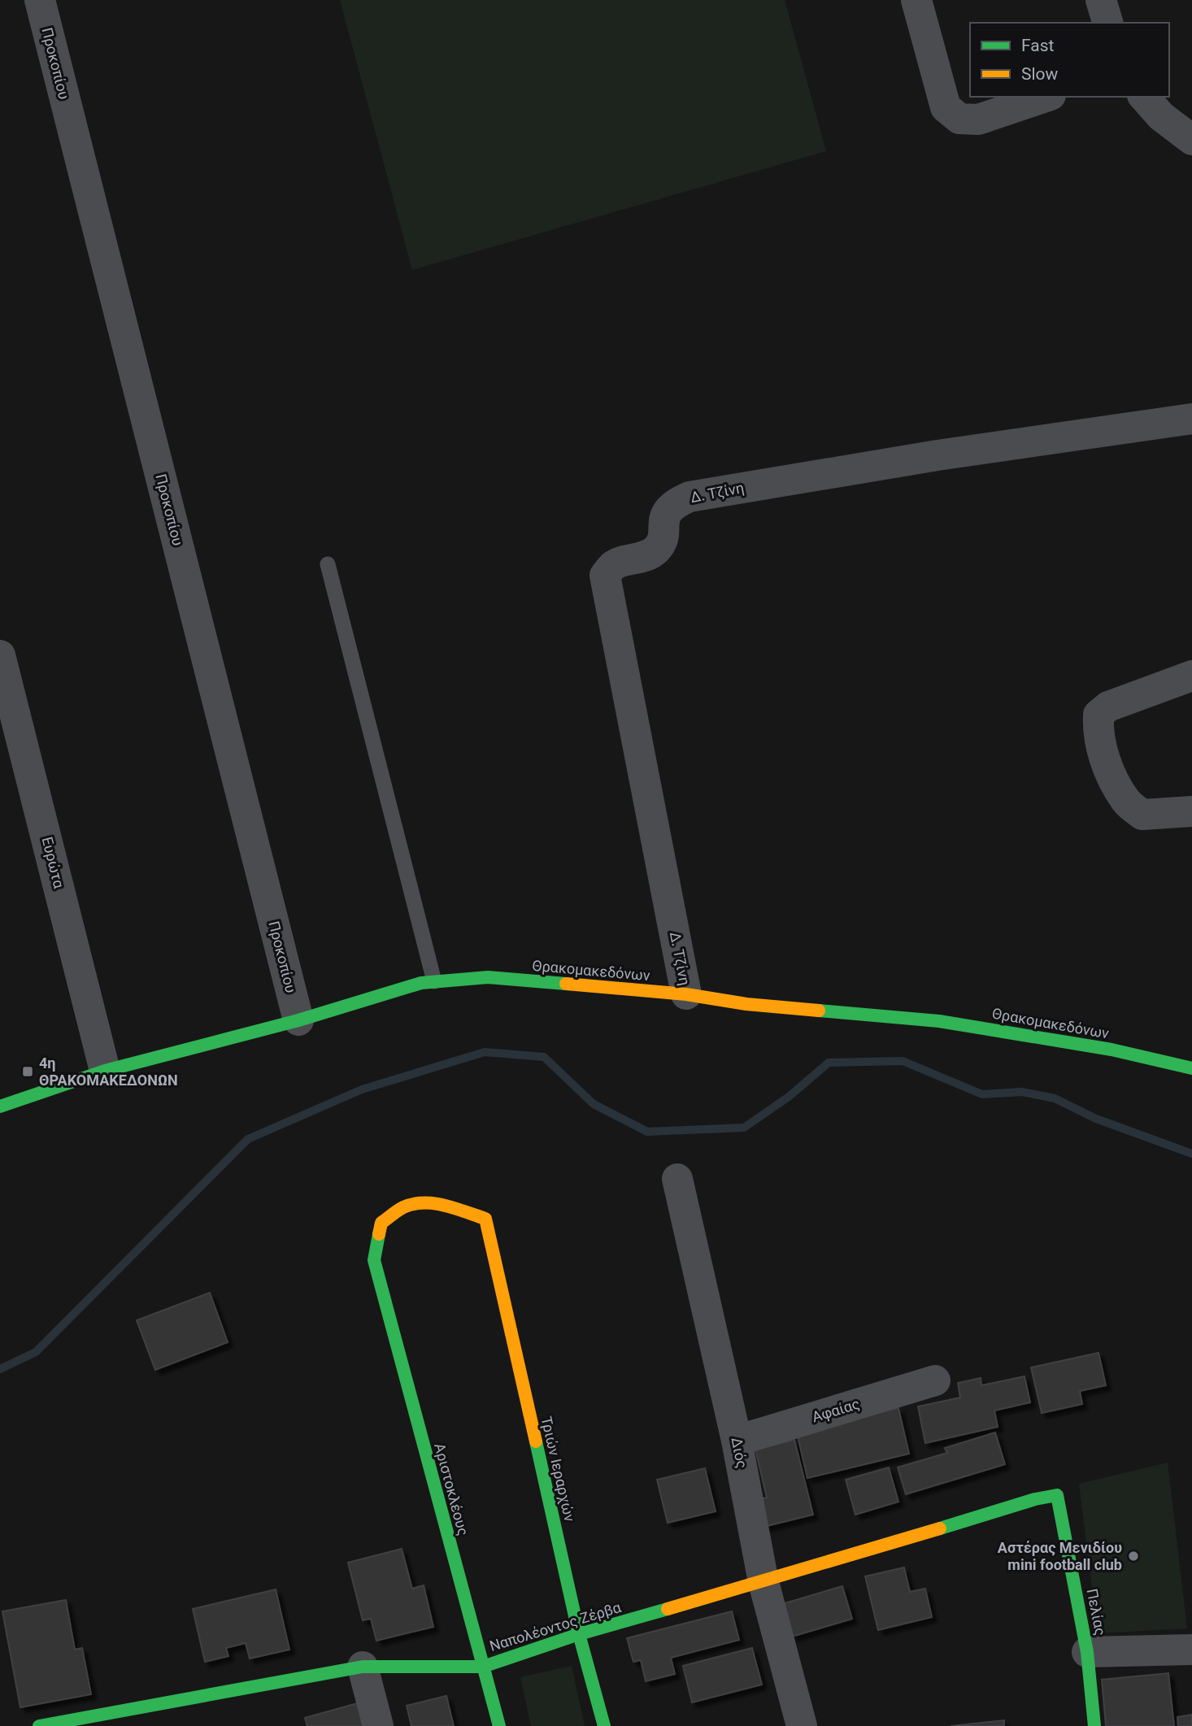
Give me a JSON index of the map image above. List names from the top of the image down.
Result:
{
  "streets": {
    "street": [
      "Προκοπίου",
      "Δ. Τζίνη",
      "Ευρώτα",
      "Θρακομακεδόνων",
      "Αφαίας",
      "Διός",
      "Τριών Ιεραρχών",
      "Αριστοκλέους",
      "Πελίας",
      "Ναπολέοντος Ζέρβα"
    ]
  },
  "crossings": [
    ["Προκοπίου", "Θρακομακεδόνων"],
    ["Δ. Τζίνη", "Θρακομακεδόνων"],
    ["Ευρώτα", "Θρακομακεδόνων"],
    ["Αφαίας", "Διός"],
    ["Διός", "Ναπολέοντος Ζέρβα"],
    ["Τριών Ιεραρχών", "Αριστοκλέους"],
    ["Τριών Ιεραρχών", "Ναπολέοντος Ζέρβα"],
    ["Αριστοκλέους", "Ναπολέοντος Ζέρβα"],
    ["Πελίας", "Ναπολέοντος Ζέρβα"]
  ],
  "places": {
    "transit": ["4η ΘΡΑΚΟΜΑΚΕΔΟΝΩΝ"],
    "other": ["Αστέρας Μενιδίου mini football club"]
  },
  "legend": ["Fast", "Slow"]
}
